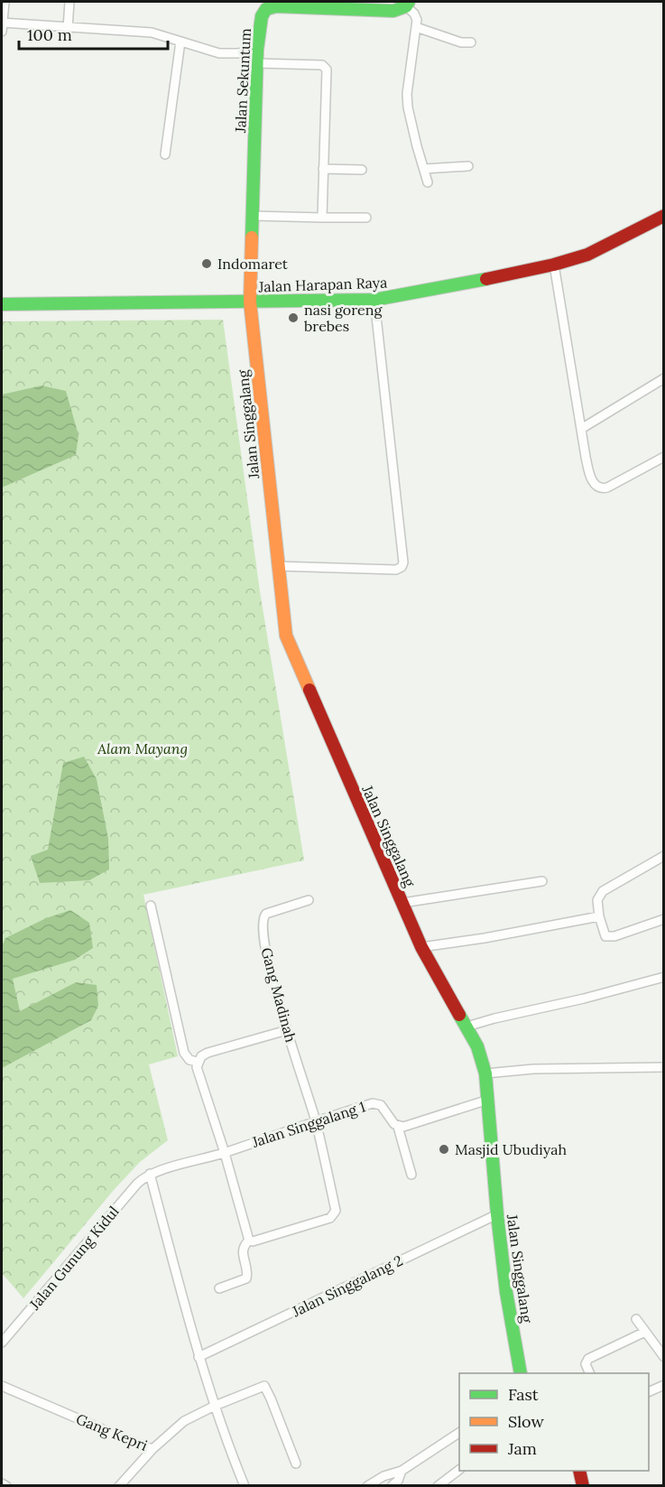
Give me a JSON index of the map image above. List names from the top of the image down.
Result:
{
  "streets": {
    "main road": ["Jalan Sekuntum", "Jalan Harapan Raya", "Jalan Singgalang"],
    "street": [
      "Gang Madinah",
      "Jalan Singgalang 1",
      "Jalan Gunung Kidul",
      "Jalan Singgalang 2",
      "Gang Kepri"
    ]
  },
  "crossings": [
    ["Jalan Sekuntum", "Jalan Harapan Raya"],
    ["Jalan Sekuntum", "Jalan Singgalang"],
    ["Jalan Harapan Raya", "Jalan Singgalang"],
    ["Jalan Singgalang", "Jalan Singgalang 2"],
    ["Gang Madinah", "Jalan Singgalang 1"],
    ["Jalan Singgalang 1", "Jalan Gunung Kidul"]
  ],
  "parks": ["Alam Mayang"],
  "places": ["Indomaret", "nasi goreng brebes", "Masjid Ubudiyah"],
  "legend": ["Fast", "Slow", "Jam"],
  "scale_bar": "100 m"
}
